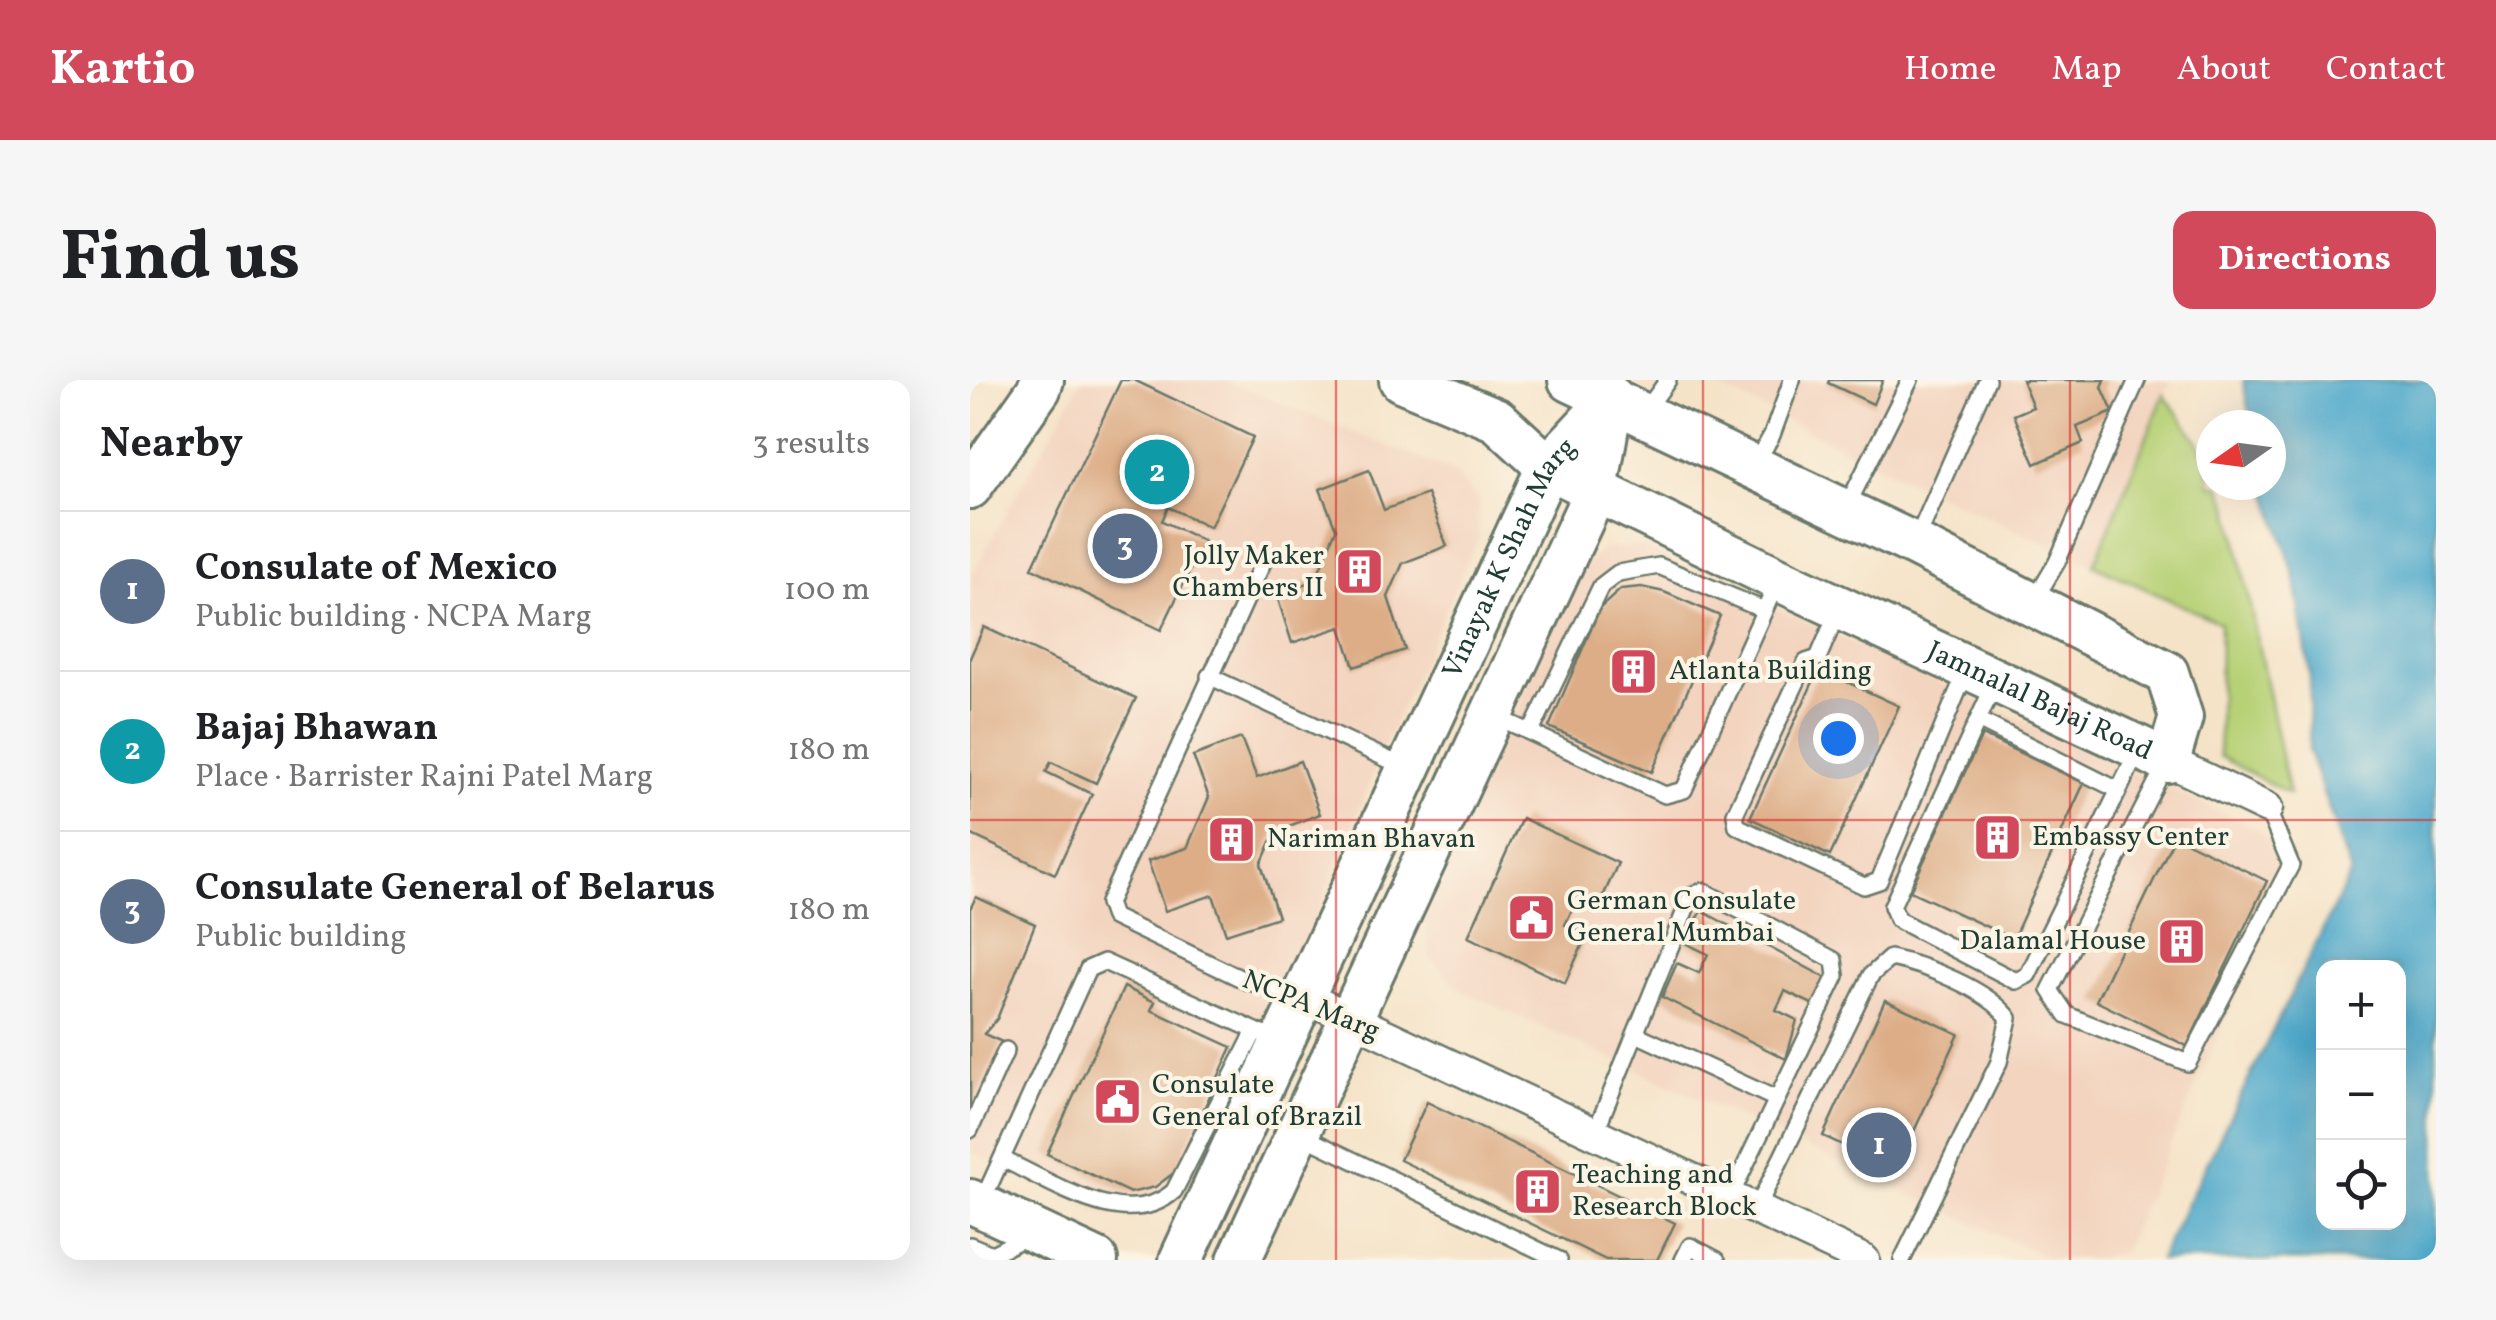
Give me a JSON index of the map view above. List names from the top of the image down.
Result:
{
  "streets": {
    "street": ["Vinayak K Shah Marg", "Jamnalal Bajaj Road", "NCPA Marg"]
  },
  "crossings": [
    ["Vinayak K Shah Marg", "Jamnalal Bajaj Road"],
    ["Vinayak K Shah Marg", "NCPA Marg"]
  ],
  "places": {
    "building": [
      "Jolly Maker Chambers II",
      "Atlanta Building",
      "Embassy Center",
      "Nariman Bhavan",
      "Dalamal House",
      "Teaching and Research Block"
    ],
    "public building": ["German Consulate General Mumbai", "Consulate General of Brazil"]
  },
  "north": "left",
  "page": {
    "header": "Kartio",
    "nav": [
      "Home",
      "Map",
      "About",
      "Contact"
    ],
    "title": "Find us",
    "buttons": "Directions",
    "heading": ["Nearby", "3 results"],
    "pins": ["2", "3", "1"],
    "list": [
      {
        "mark": "1",
        "name": "Consulate of Mexico",
        "note": "Public building · NCPA Marg",
        "value": "100 m"
      },
      {
        "mark": "2",
        "name": "Bajaj Bhawan",
        "note": "Place · Barrister Rajni Patel Marg",
        "value": "180 m"
      },
      {
        "mark": "3",
        "name": "Consulate General of Belarus",
        "note": "Public building",
        "value": "180 m"
      }
    ],
    "map_buttons": ["+", "−"]
  }
}
